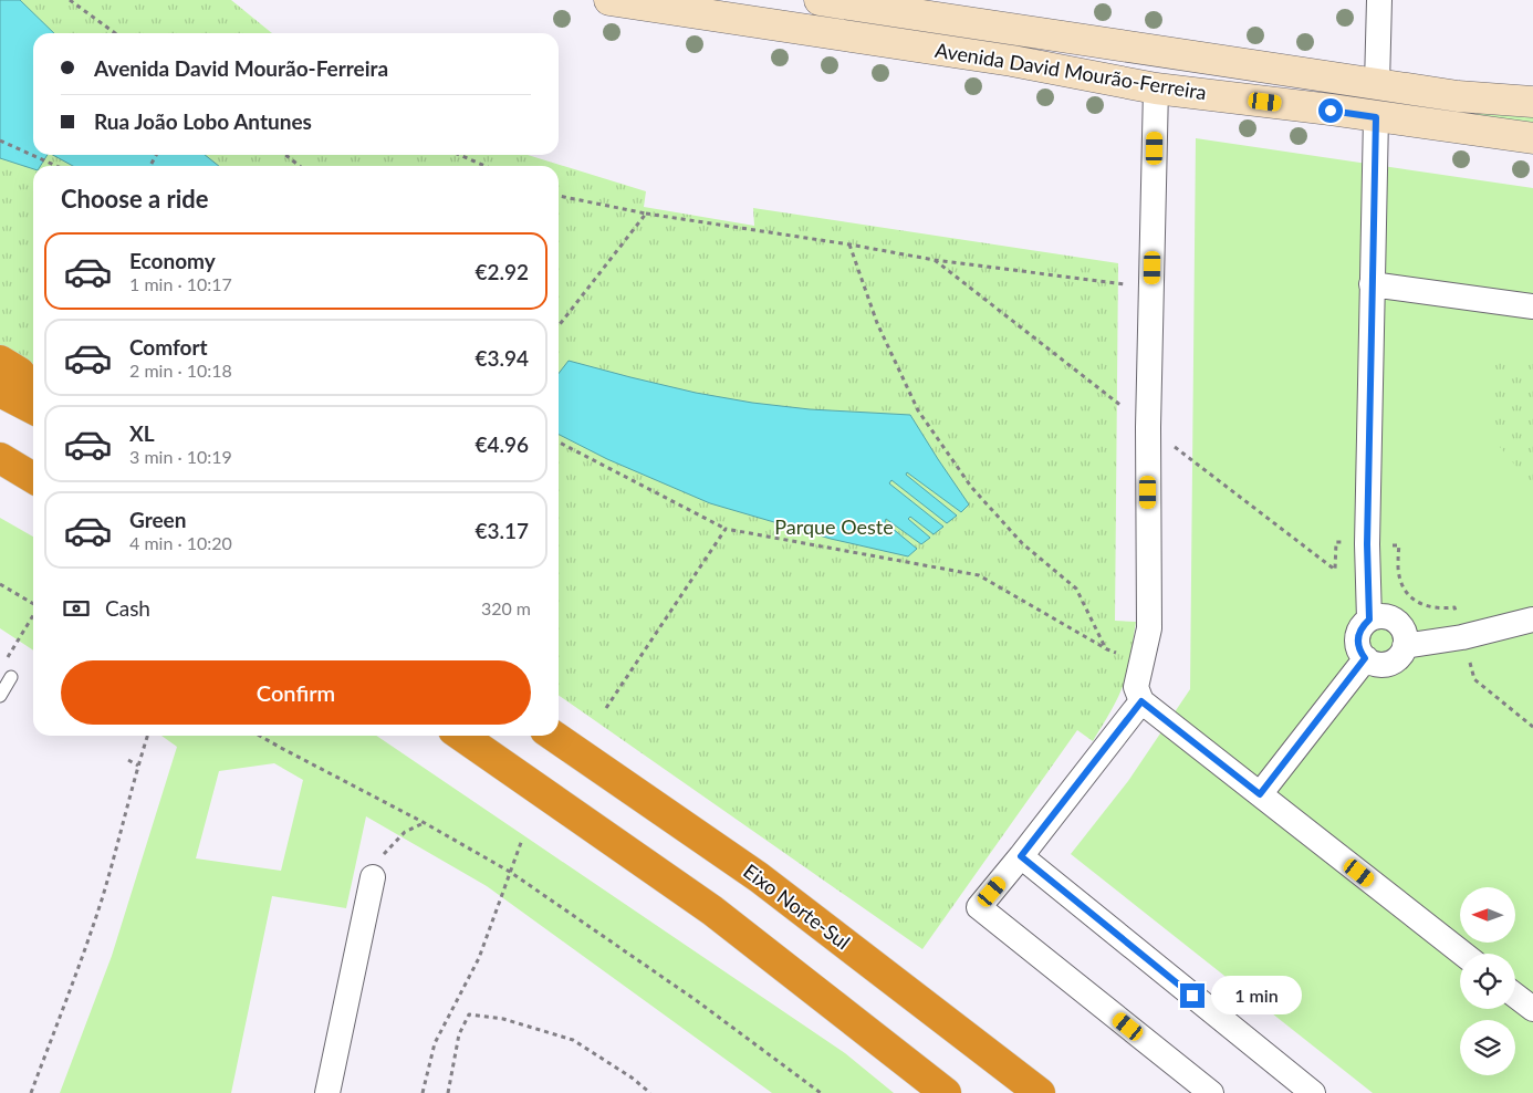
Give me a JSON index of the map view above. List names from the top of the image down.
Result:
{
  "streets": {
    "highway": ["Eixo Norte-Sul"],
    "street": ["Avenida David Mourão-Ferreira"]
  },
  "parks": ["Parque Oeste"],
  "north": "left",
  "page": {
    "banner": ["Avenida David Mourão-Ferreira", "Rua João Lobo Antunes"],
    "heading": "Choose a ride",
    "list": [
      {
        "name": "Economy",
        "note": "1 min · 10:17",
        "value": "€2.92"
      },
      {
        "name": "Comfort",
        "note": "2 min · 10:18",
        "value": "€3.94"
      },
      {
        "name": "XL",
        "note": "3 min · 10:19",
        "value": "€4.96"
      },
      {
        "name": "Green",
        "note": "4 min · 10:20",
        "value": "€3.17"
      }
    ],
    "pay": ["Cash", "320 m"],
    "buttons": "Confirm",
    "bubble": "1 min"
  }
}
